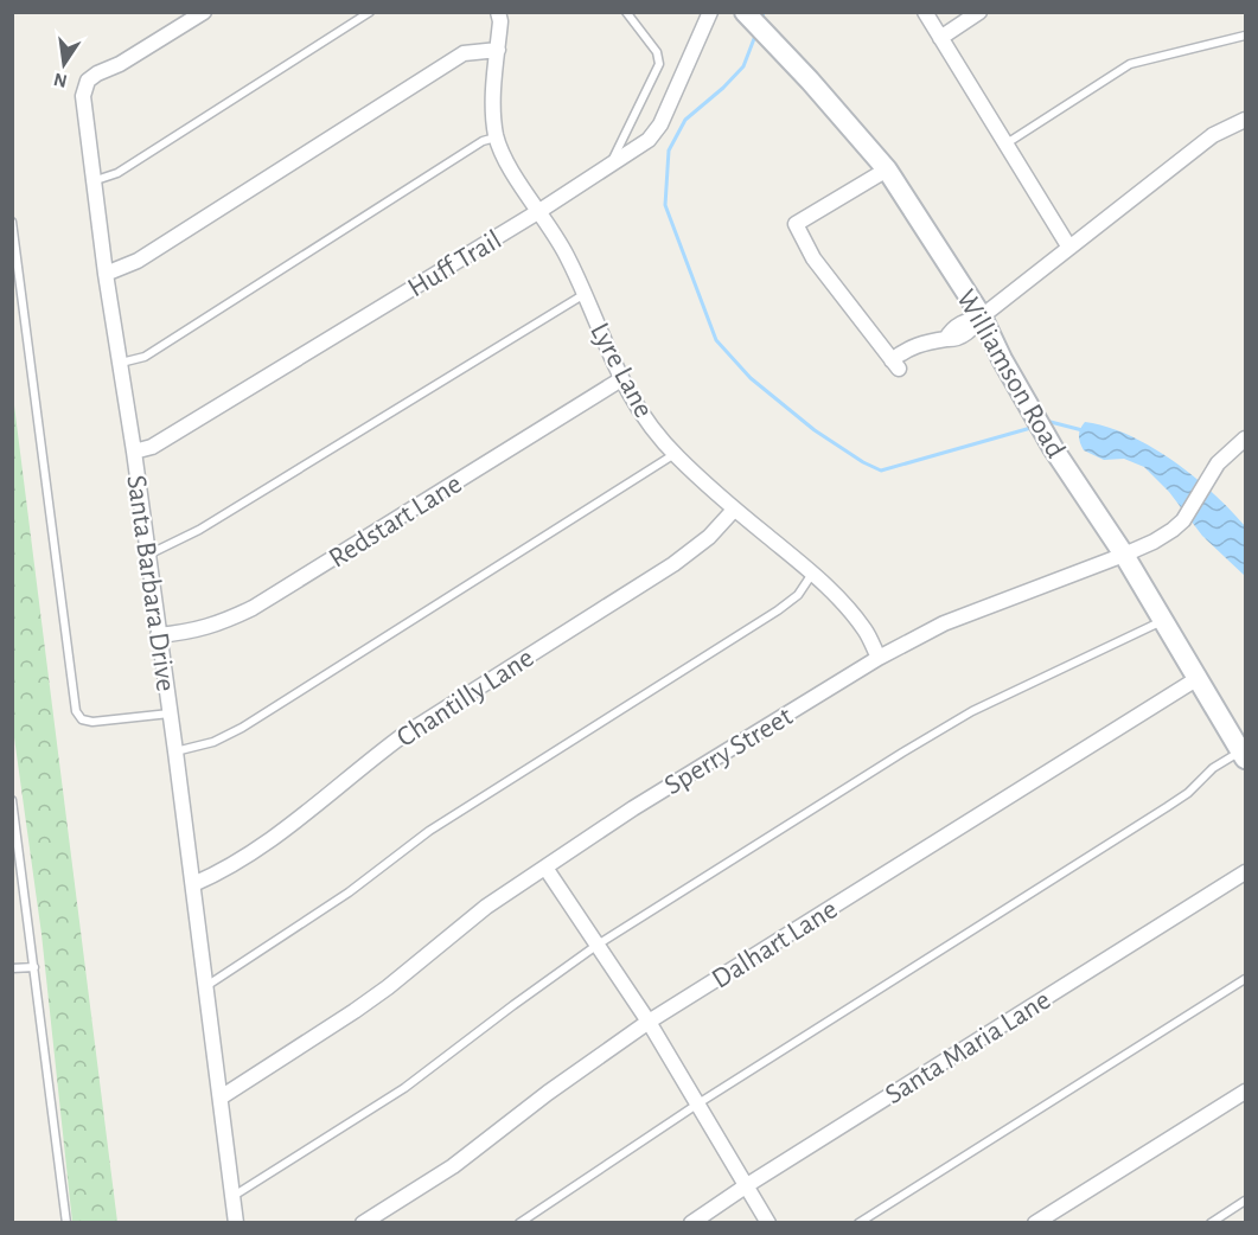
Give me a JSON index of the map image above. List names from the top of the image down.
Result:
{
  "streets": {
    "street": [
      "Huff Trail",
      "Lyre Lane",
      "Williamson Road",
      "Redstart Lane",
      "Santa Barbara Drive",
      "Chantilly Lane",
      "Sperry Street",
      "Dalhart Lane",
      "Santa Maria Lane"
    ]
  },
  "crossings": [
    ["Huff Trail", "Lyre Lane"],
    ["Huff Trail", "Santa Barbara Drive"],
    ["Lyre Lane", "Redstart Lane"],
    ["Lyre Lane", "Chantilly Lane"],
    ["Lyre Lane", "Sperry Street"],
    ["Williamson Road", "Sperry Street"],
    ["Williamson Road", "Dalhart Lane"],
    ["Redstart Lane", "Santa Barbara Drive"],
    ["Santa Barbara Drive", "Chantilly Lane"],
    ["Santa Barbara Drive", "Sperry Street"]
  ],
  "north": "bottom"
}
